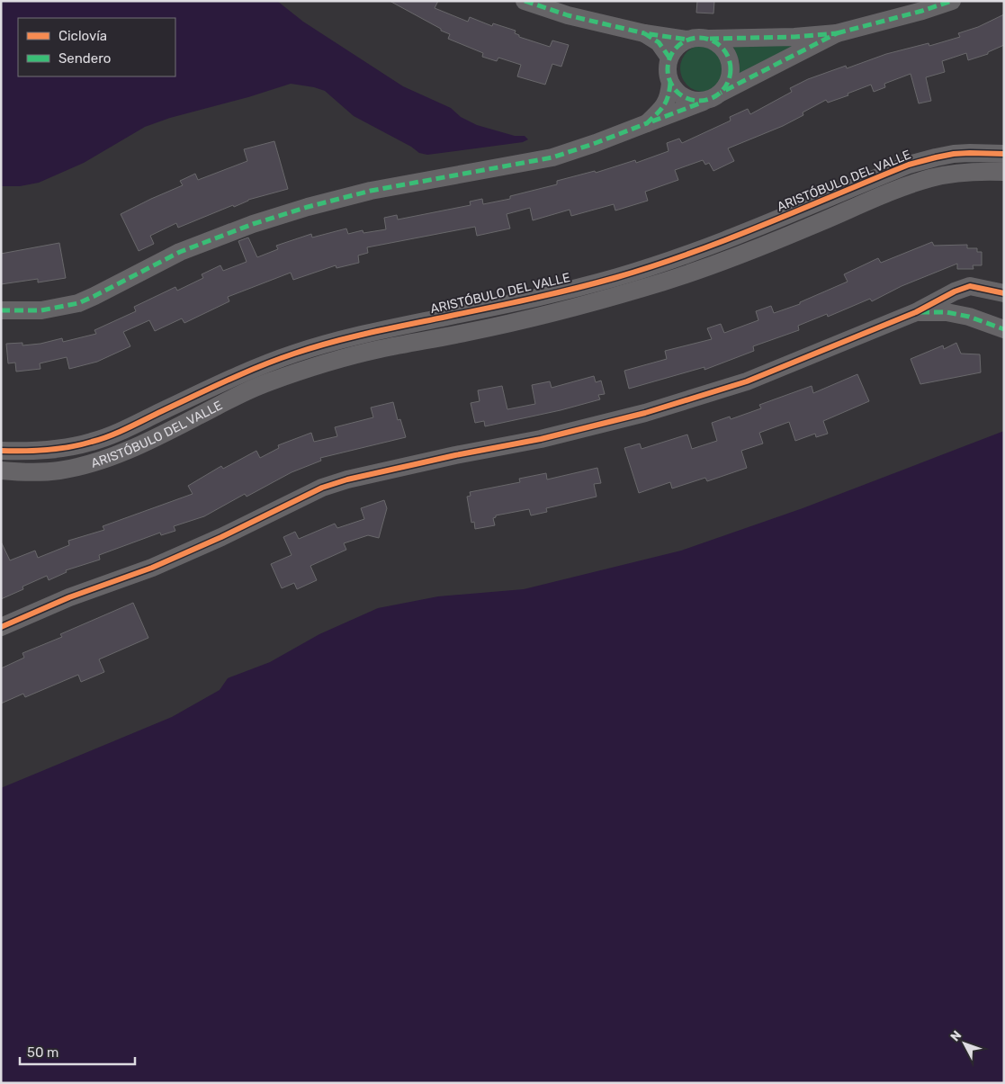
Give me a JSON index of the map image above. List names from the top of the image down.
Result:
{
  "streets": {
    "street": ["ARISTÓBULO DEL VALLE"]
  },
  "legend": ["Ciclovía", "Sendero"],
  "scale_bar": "50 m",
  "north": "top left"
}
